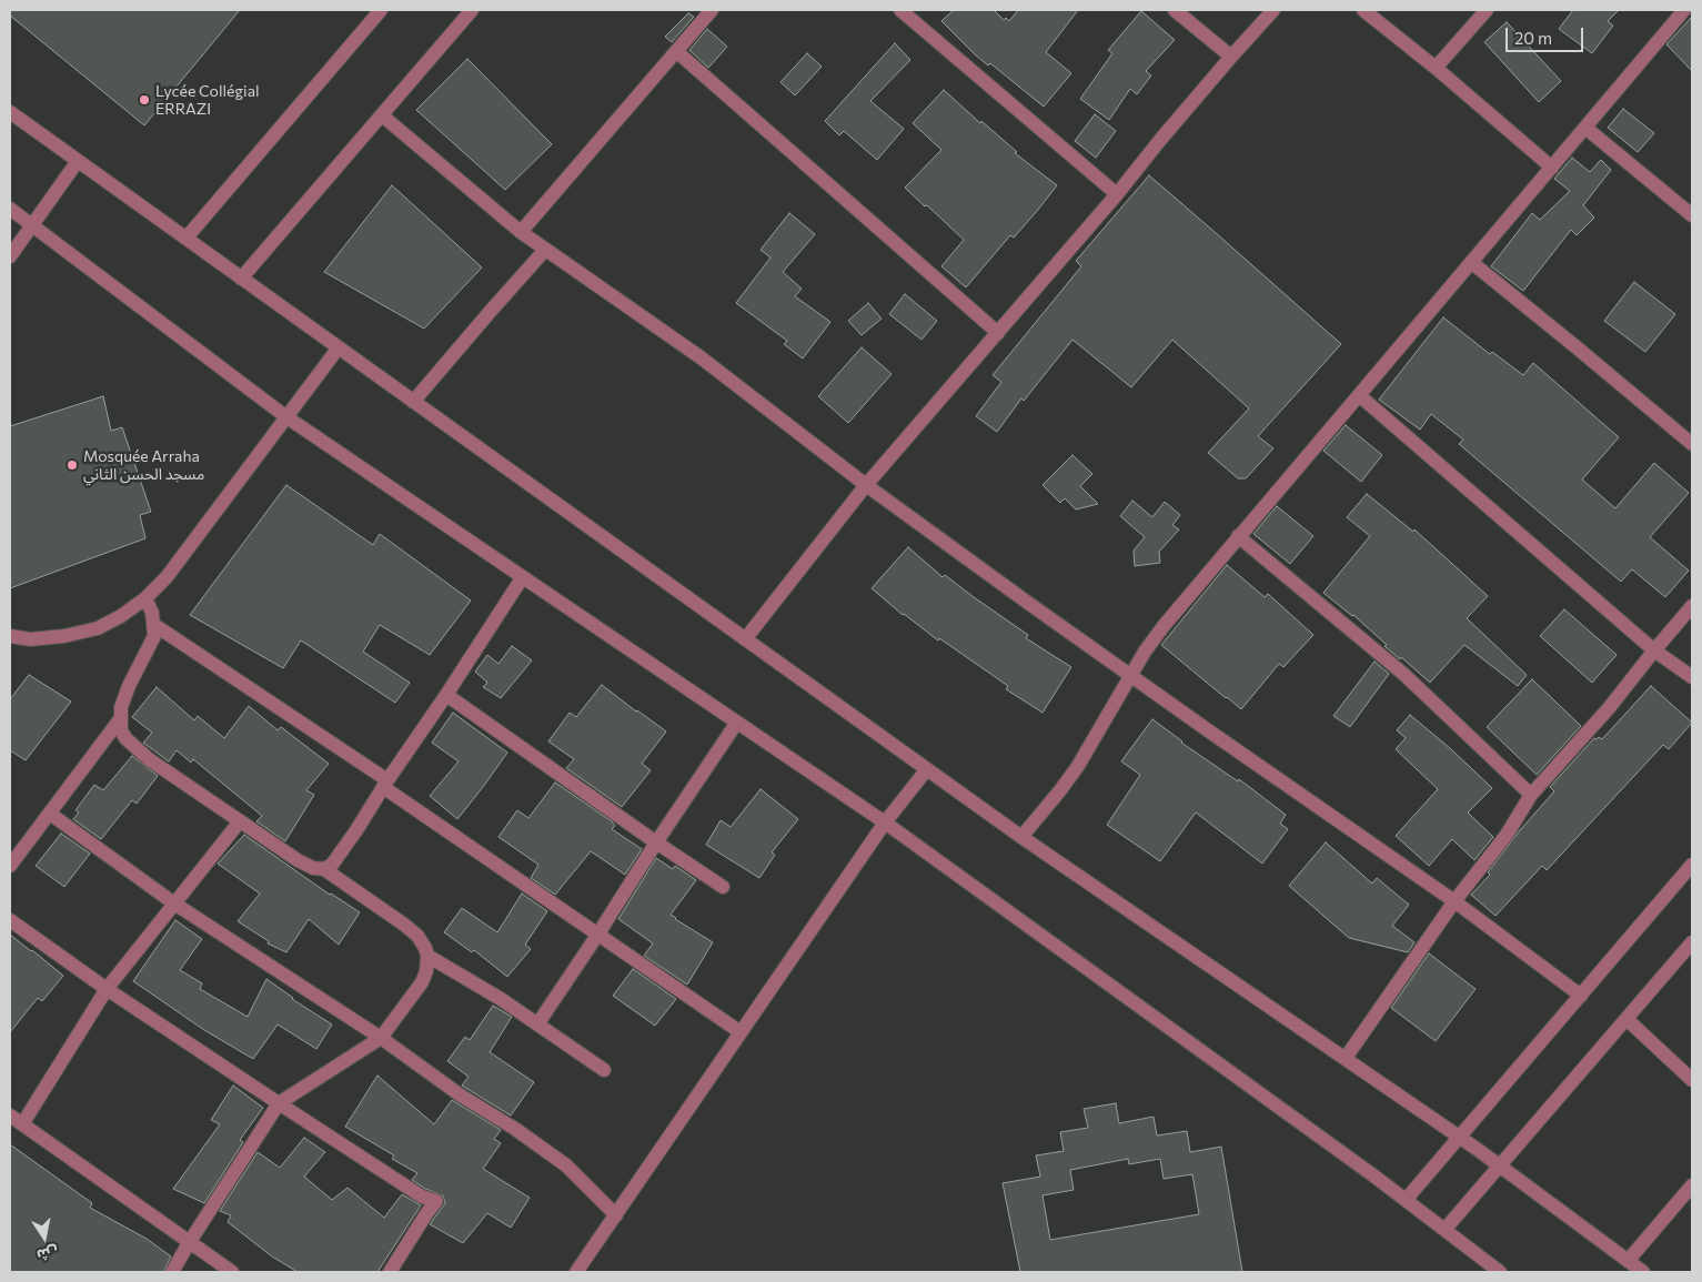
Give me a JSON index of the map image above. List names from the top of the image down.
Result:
{
  "places": ["Lycée Collégial ERRAZI", "Mosquée Arraha مسجد الحسن الثاني"],
  "scale_bar": "20 m",
  "north": "bottom"
}
